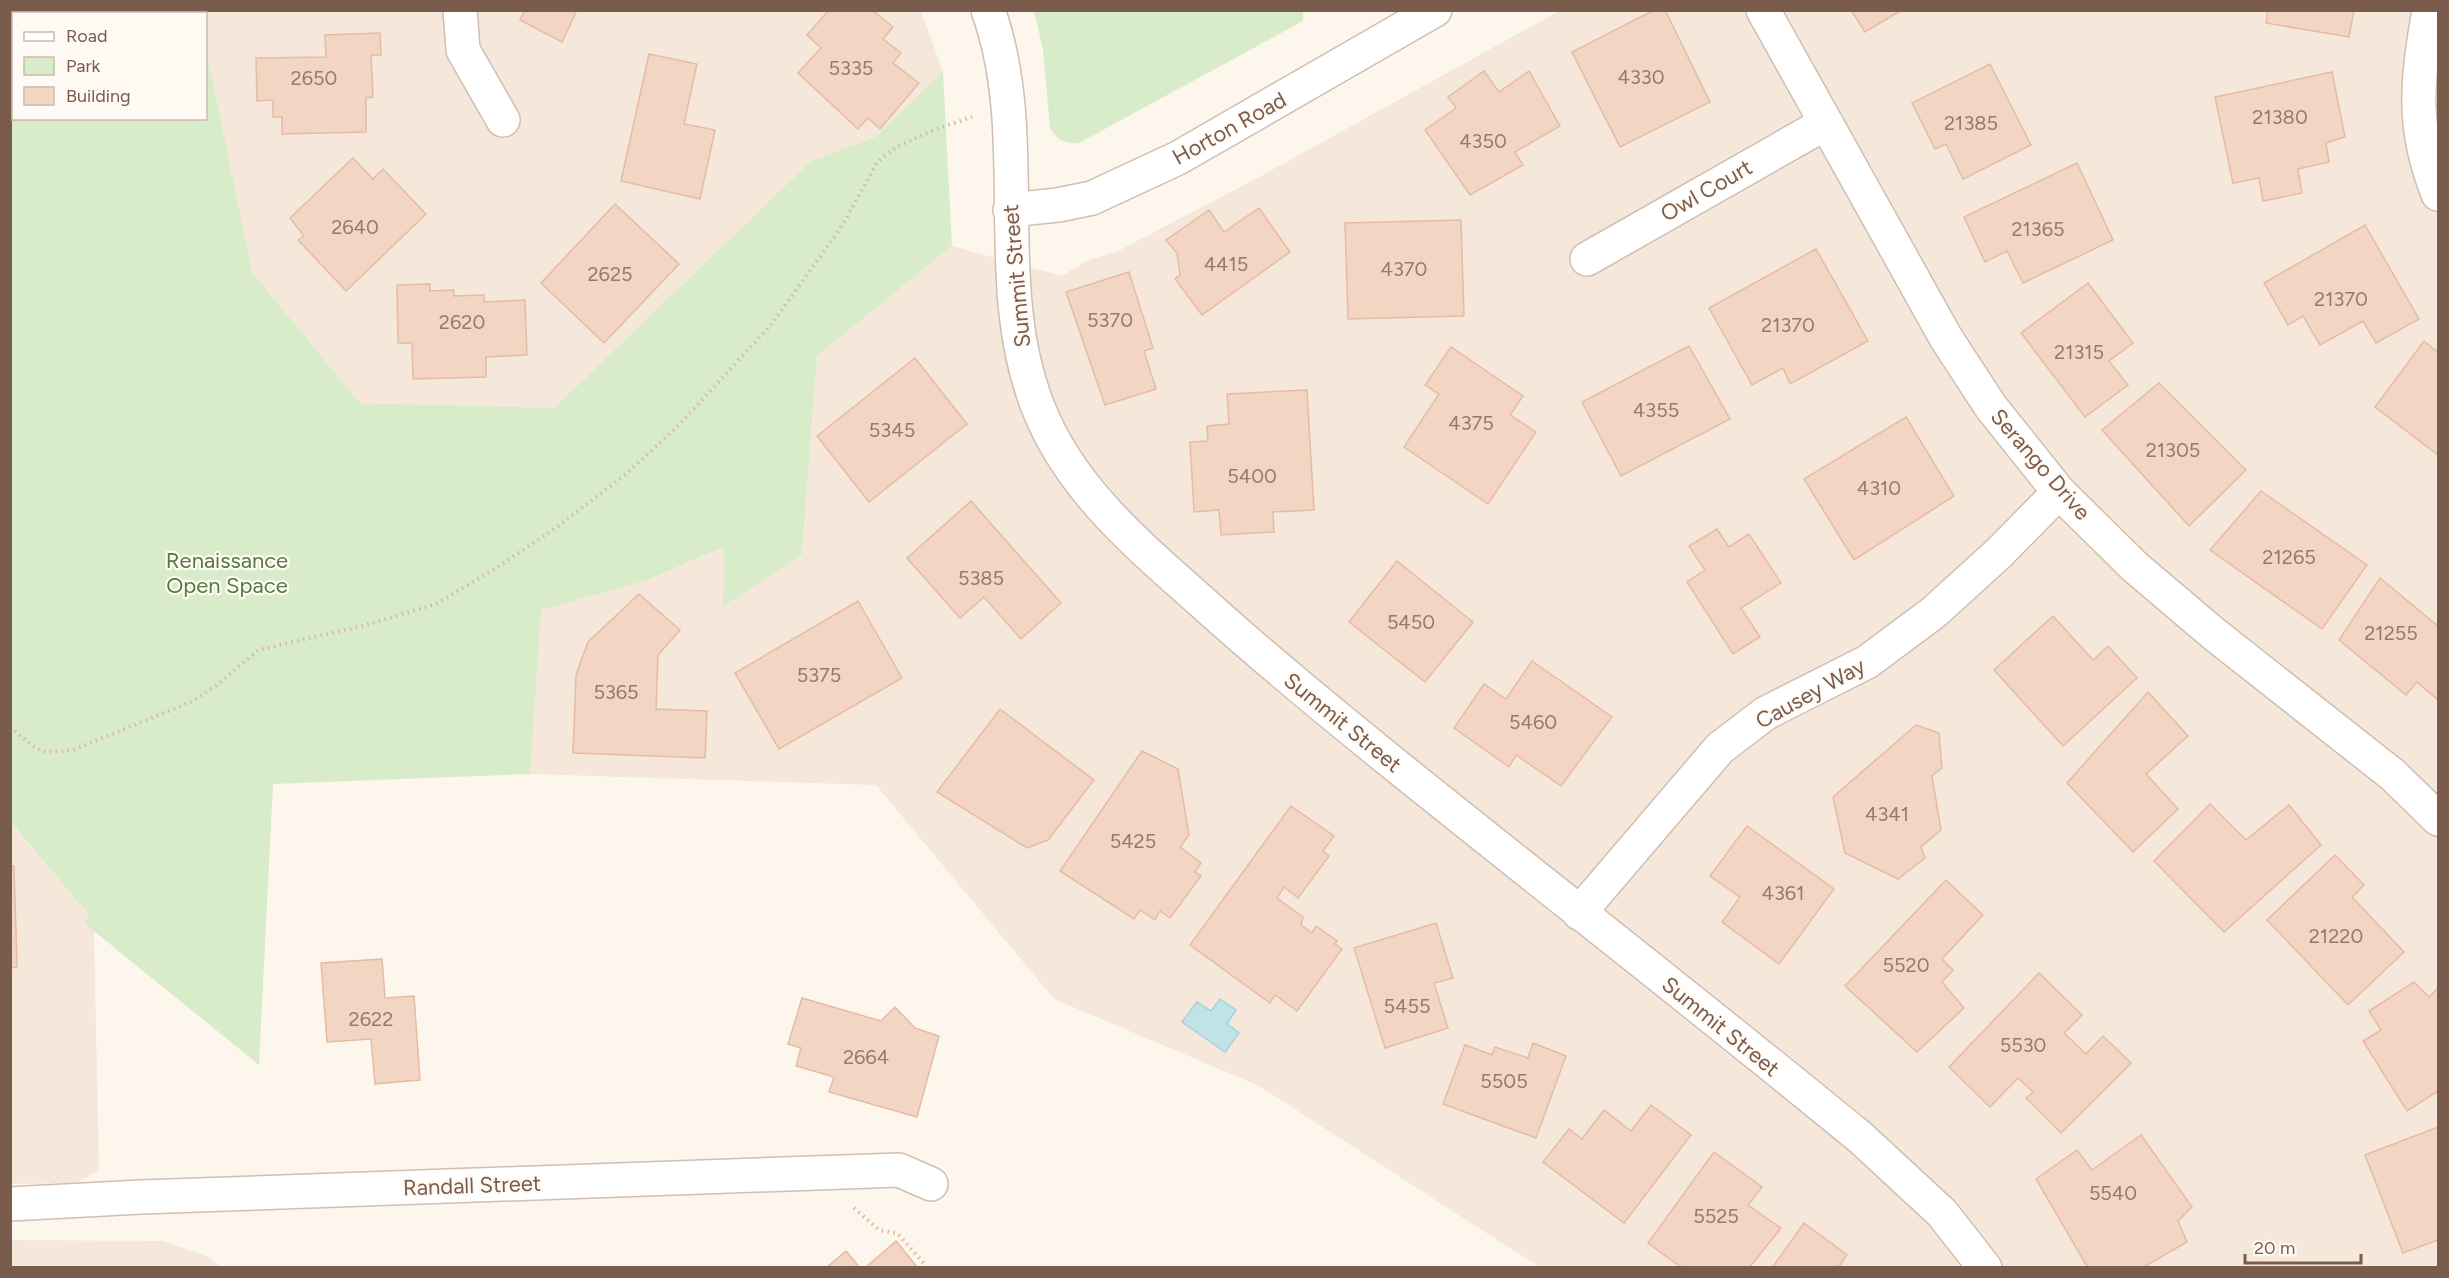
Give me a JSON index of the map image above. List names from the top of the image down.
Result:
{
  "streets": {
    "street": [
      "Horton Road",
      "Owl Court",
      "Summit Street",
      "Serango Drive",
      "Causey Way",
      "Randall Street"
    ]
  },
  "crossings": [
    ["Horton Road", "Summit Street"],
    ["Owl Court", "Serango Drive"],
    ["Summit Street", "Causey Way"],
    ["Serango Drive", "Causey Way"]
  ],
  "parks": ["Renaissance Open Space"],
  "house_numbers": [
    "5335",
    "4330",
    "2650",
    "21380",
    "21385",
    "4350",
    "2640",
    "21365",
    "4415",
    "4370",
    "2625",
    "21370",
    "5370",
    "2620",
    "21370",
    "21315",
    "4355",
    "4375",
    "5345",
    "21305",
    "5400",
    "4310",
    "21265",
    "5385",
    "5450",
    "21255",
    "5375",
    "5365",
    "5460",
    "4341",
    "5425",
    "4361",
    "21220",
    "5520",
    "5455",
    "2622",
    "5530",
    "2664",
    "5505",
    "5540",
    "5525"
  ],
  "legend": ["Road", "Park", "Building"],
  "scale_bar": "20 m"
}
